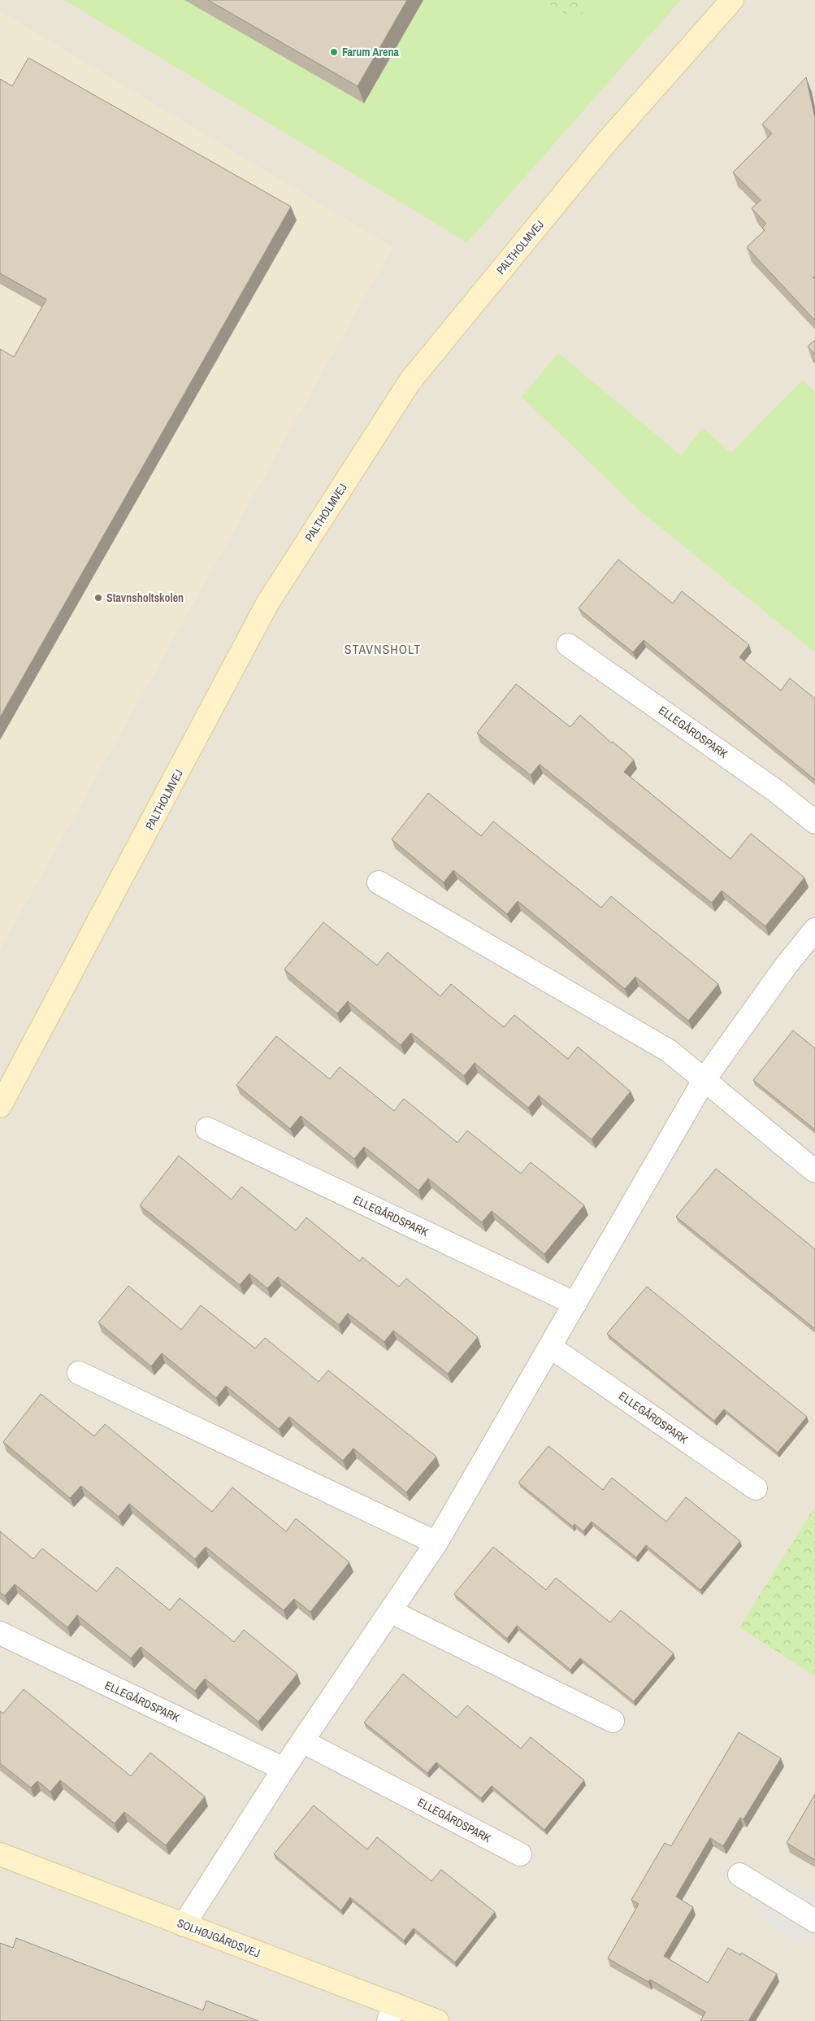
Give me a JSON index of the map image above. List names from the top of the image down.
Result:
{
  "streets": {
    "street": ["PALTHOLMVEJ", "ELLEGÅRDSPARK", "SOLHØJGÅRDSVEJ"]
  },
  "districts": ["STAVNSHOLT"],
  "places": ["Farum Arena", "Stavnsholtskolen"]
}
